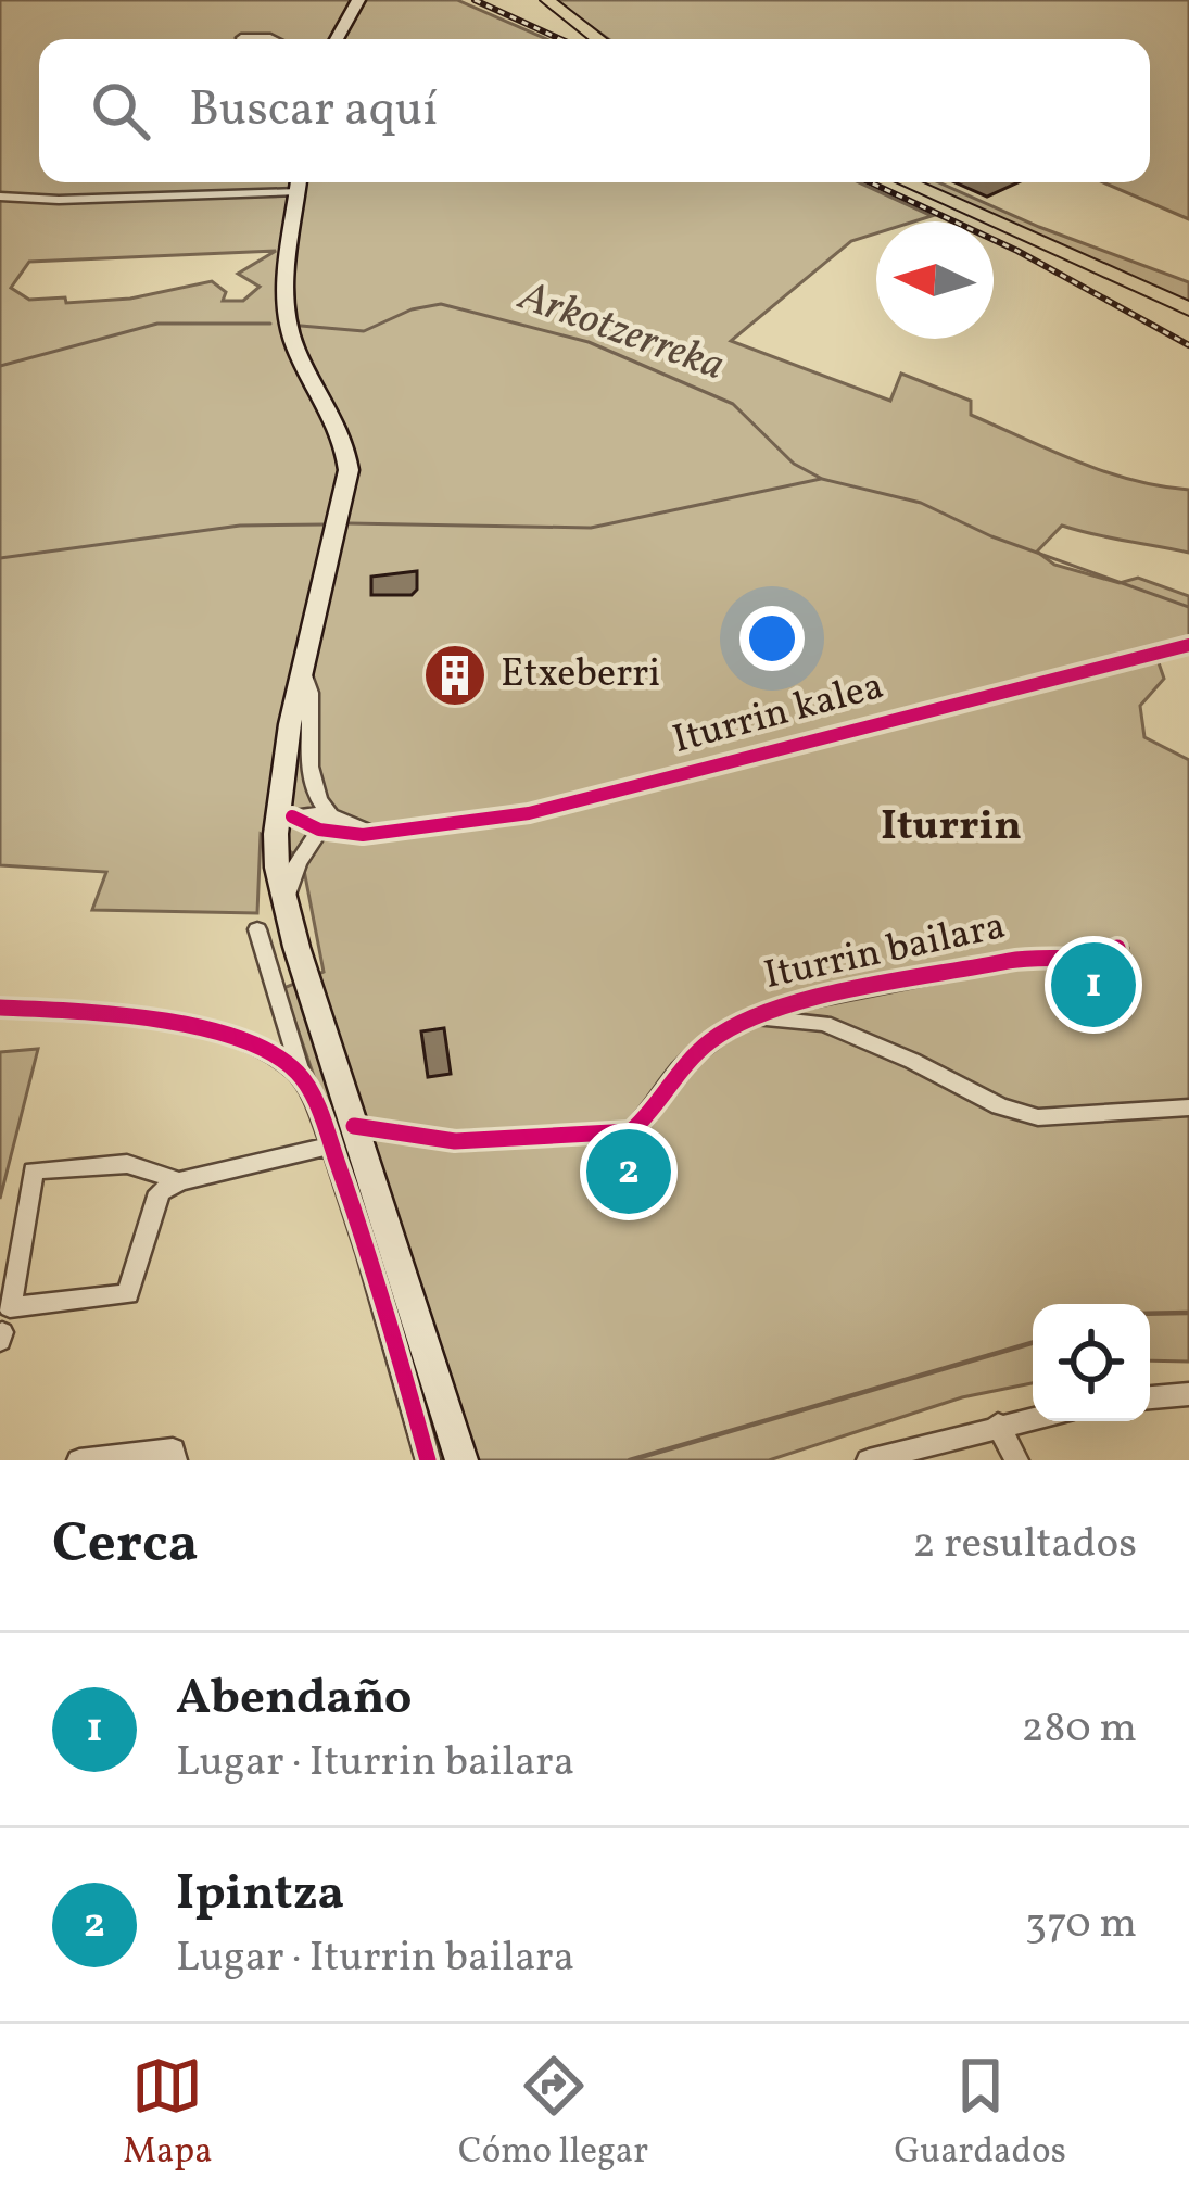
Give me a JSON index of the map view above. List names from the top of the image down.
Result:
{
  "streets": {
    "street": ["Iturrin kalea", "Iturrin bailara"]
  },
  "districts": ["Iturrin"],
  "water": ["Arkotzerreka"],
  "places": {
    "building": ["Etxeberri"]
  },
  "north": "left",
  "page": {
    "search": "Buscar aquí",
    "pins": ["1", "2"],
    "heading": ["Cerca", "2 resultados"],
    "list": [
      {
        "mark": "1",
        "name": "Abendaño",
        "note": "Lugar · Iturrin bailara",
        "value": "280 m"
      },
      {
        "mark": "2",
        "name": "Ipintza",
        "note": "Lugar · Iturrin bailara",
        "value": "370 m"
      }
    ],
    "nav": ["Mapa", "Cómo llegar", "Guardados"]
  }
}
